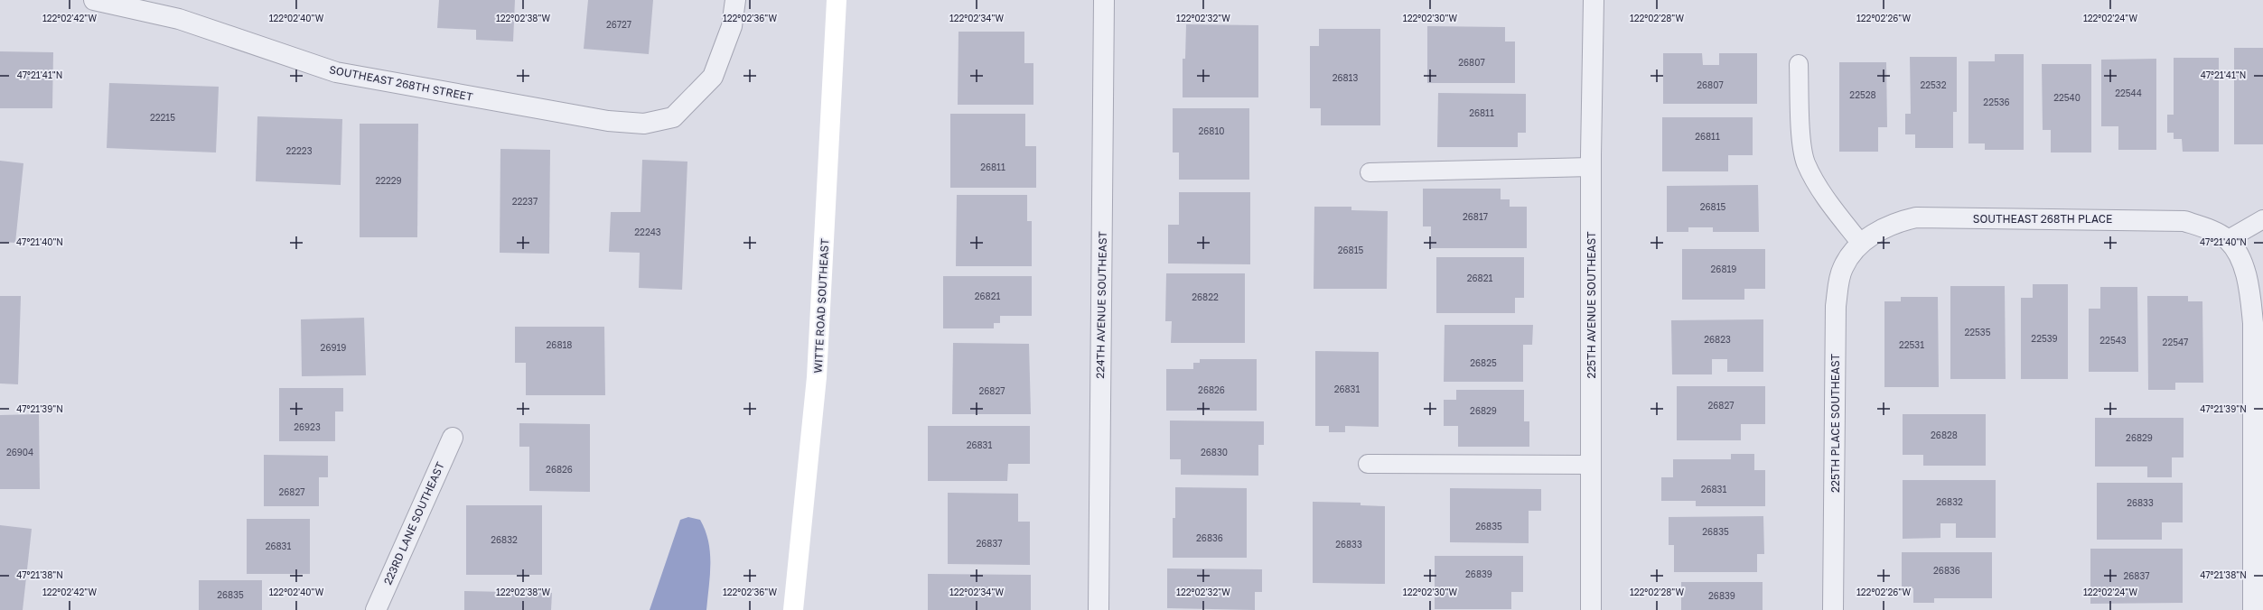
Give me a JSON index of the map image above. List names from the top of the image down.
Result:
{
  "streets": {
    "street": [
      "SOUTHEAST 268TH STREET",
      "SOUTHEAST 268TH PLACE",
      "224TH AVENUE SOUTHEAST",
      "225TH AVENUE SOUTHEAST",
      "WITTE ROAD SOUTHEAST",
      "225TH PLACE SOUTHEAST",
      "223RD LANE SOUTHEAST"
    ]
  },
  "crossings": [
    ["SOUTHEAST 268TH PLACE", "225TH PLACE SOUTHEAST"]
  ],
  "house_numbers": [
    "26727",
    "26807",
    "26813",
    "26807",
    "22532",
    "22544",
    "22528",
    "22540",
    "22536",
    "26811",
    "22215",
    "26810",
    "26811",
    "22223",
    "26811",
    "22229",
    "22237",
    "26815",
    "26817",
    "22243",
    "26815",
    "26819",
    "26821",
    "26821",
    "26822",
    "22535",
    "22539",
    "26823",
    "22543",
    "22547",
    "26818",
    "22531",
    "26919",
    "26825",
    "26831",
    "26826",
    "26827",
    "26827",
    "26829",
    "26923",
    "26828",
    "26829",
    "26831",
    "26904",
    "26830",
    "26826",
    "26831",
    "26827",
    "26832",
    "26833",
    "26835",
    "26835",
    "26836",
    "26832",
    "26837",
    "26833",
    "26831",
    "26836",
    "26839",
    "26837",
    "26835",
    "26839"
  ],
  "coordinates": [
    "122°02'42\"W",
    "122°02'40\"W",
    "122°02'38\"W",
    "122°02'36\"W",
    "122°02'34\"W",
    "122°02'32\"W",
    "122°02'30\"W",
    "122°02'28\"W",
    "122°02'26\"W",
    "122°02'24\"W",
    "47°21'41\"N",
    "47°21'40\"N",
    "47°21'39\"N",
    "47°21'38\"N"
  ]
}
